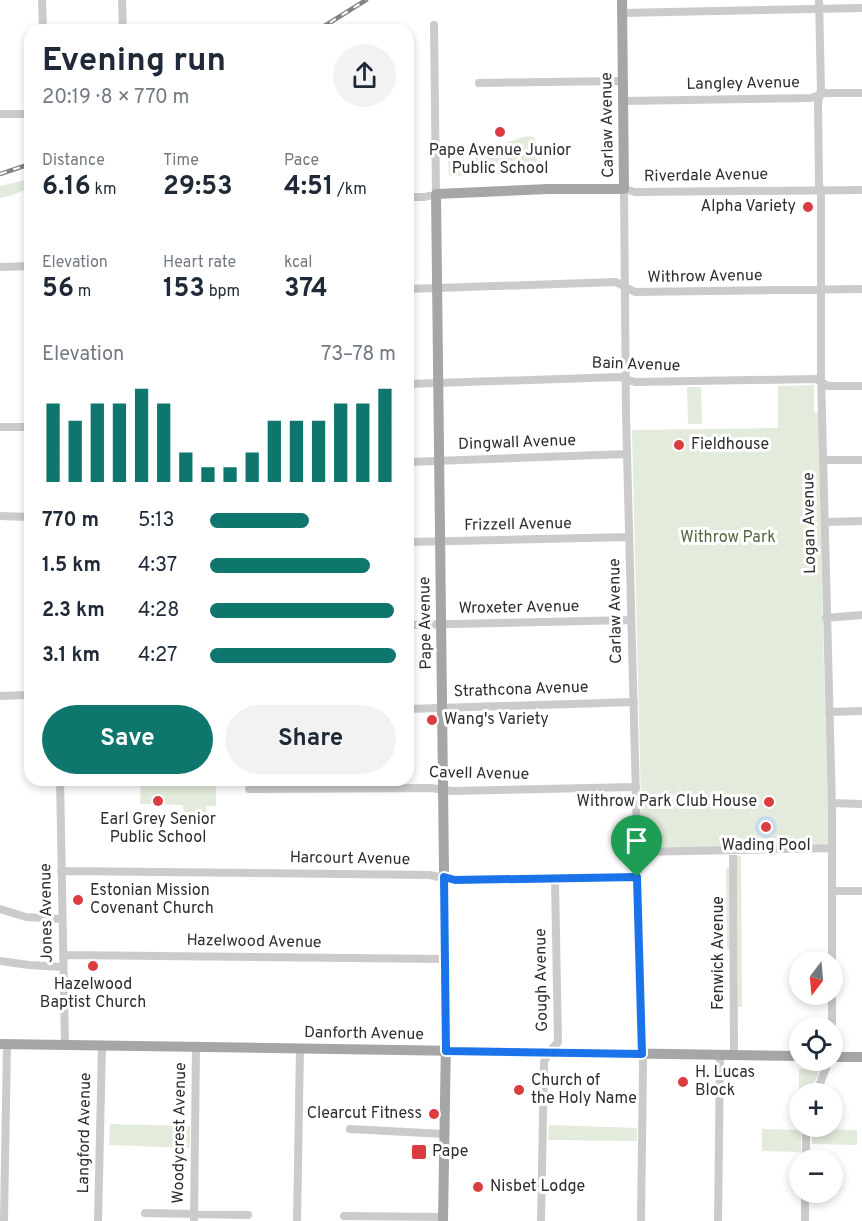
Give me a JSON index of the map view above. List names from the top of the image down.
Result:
{
  "streets": {
    "main road": [
      "Carlaw Avenue",
      "Riverdale Avenue",
      "Pape Avenue",
      "Danforth Avenue"
    ],
    "street": [
      "Langley Avenue",
      "Withrow Avenue",
      "Bain Avenue",
      "Dingwall Avenue",
      "Logan Avenue",
      "Frizzell Avenue",
      "Wroxeter Avenue",
      "Strathcona Avenue",
      "Cavell Avenue",
      "Harcourt Avenue",
      "Jones Avenue",
      "Hazelwood Avenue",
      "Fenwick Avenue",
      "Gough Avenue",
      "Langford Avenue",
      "Woodycrest Avenue"
    ]
  },
  "crossings": [
    ["Langley Avenue", "Carlaw Avenue"],
    ["Langley Avenue", "Logan Avenue"],
    ["Carlaw Avenue", "Riverdale Avenue"],
    ["Carlaw Avenue", "Withrow Avenue"],
    ["Carlaw Avenue", "Bain Avenue"],
    ["Carlaw Avenue", "Dingwall Avenue"],
    ["Carlaw Avenue", "Frizzell Avenue"],
    ["Carlaw Avenue", "Wroxeter Avenue"],
    ["Carlaw Avenue", "Strathcona Avenue"],
    ["Carlaw Avenue", "Cavell Avenue"],
    ["Carlaw Avenue", "Harcourt Avenue"],
    ["Carlaw Avenue", "Danforth Avenue"],
    ["Riverdale Avenue", "Logan Avenue"],
    ["Riverdale Avenue", "Pape Avenue"],
    ["Withrow Avenue", "Logan Avenue"],
    ["Withrow Avenue", "Pape Avenue"],
    ["Bain Avenue", "Logan Avenue"],
    ["Bain Avenue", "Pape Avenue"],
    ["Dingwall Avenue", "Pape Avenue"],
    ["Frizzell Avenue", "Pape Avenue"],
    ["Wroxeter Avenue", "Pape Avenue"],
    ["Pape Avenue", "Strathcona Avenue"],
    ["Pape Avenue", "Cavell Avenue"],
    ["Pape Avenue", "Harcourt Avenue"],
    ["Pape Avenue", "Hazelwood Avenue"],
    ["Pape Avenue", "Danforth Avenue"],
    ["Harcourt Avenue", "Jones Avenue"],
    ["Harcourt Avenue", "Gough Avenue"],
    ["Jones Avenue", "Hazelwood Avenue"],
    ["Jones Avenue", "Danforth Avenue"],
    ["Fenwick Avenue", "Danforth Avenue"],
    ["Gough Avenue", "Danforth Avenue"],
    ["Danforth Avenue", "Langford Avenue"],
    ["Danforth Avenue", "Woodycrest Avenue"]
  ],
  "parks": ["Withrow Park"],
  "places": {
    "other": [
      "Pape Avenue Junior Public School",
      "Alpha Variety",
      "Fieldhouse",
      "Wang's Variety",
      "Earl Grey Senior Public School",
      "Withrow Park Club House",
      "Wading Pool",
      "Estonian Mission Covenant Church",
      "Hazelwood Baptist Church",
      "H. Lucas Block",
      "Church of the Holy Name",
      "Clearcut Fitness",
      "Nisbet Lodge"
    ],
    "transit": ["Pape"]
  },
  "north": "bottom",
  "page": {
    "heading": ["Evening run", "20:19 · 8 × 770 m"],
    "stats": [
      ["Distance", "6.16 km"],
      ["Time", "29:53"],
      ["Pace", "4:51 /km"],
      ["Elevation", "56 m"],
      ["Heart rate", "153 bpm"],
      ["kcal", "374"]
    ],
    "chart": ["Elevation", "73–78 m"],
    "list": [
      {
        "name": "770 m",
        "note": "5:13"
      },
      {
        "name": "1.5 km",
        "note": "4:37"
      },
      {
        "name": "2.3 km",
        "note": "4:28"
      },
      {
        "name": "3.1 km",
        "note": "4:27"
      }
    ],
    "buttons": ["Save", "Share"],
    "map_buttons": ["+", "−"]
  }
}
